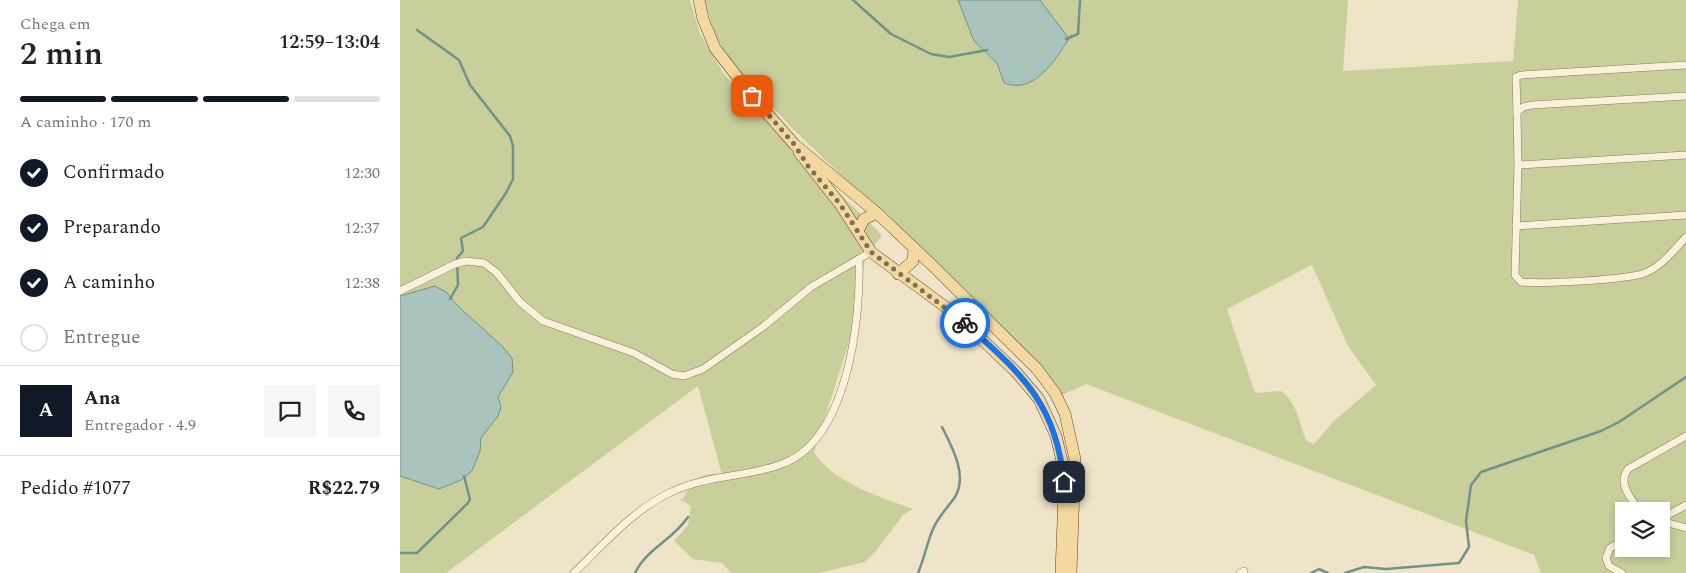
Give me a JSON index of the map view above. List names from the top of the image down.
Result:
{
  "page": {
    "heading": ["2 min", "Chega em", "12:59–13:04"],
    "panel": [
      "Ana",
      "Entregador · 4.9",
      "Pedido #1077",
      "R$22.79"
    ],
    "bar": "A caminho · 170 m",
    "list": [
      ["Confirmado", "12:30"],
      ["Preparando", "12:37"],
      ["A caminho", "12:38"],
      "Entregue"
    ],
    "round": "A"
  }
}
